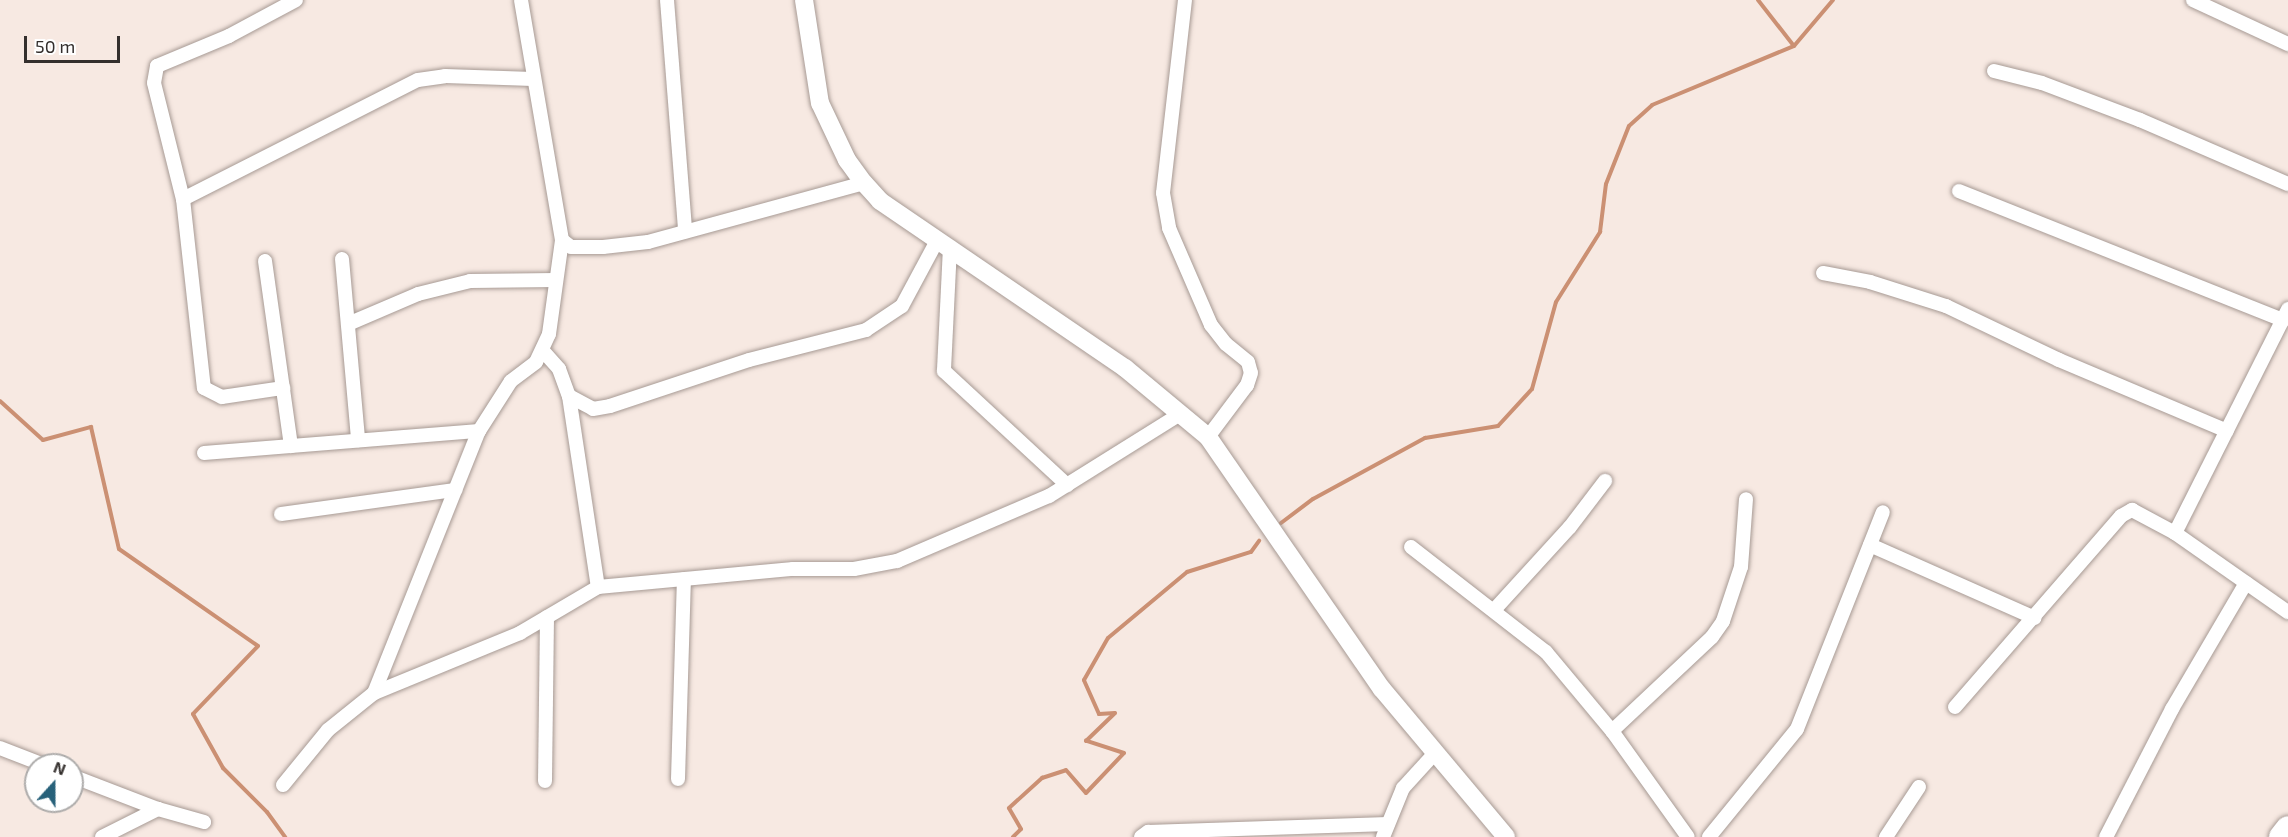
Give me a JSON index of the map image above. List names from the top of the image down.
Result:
{
  "scale_bar": "50 m",
  "north": "top"
}
